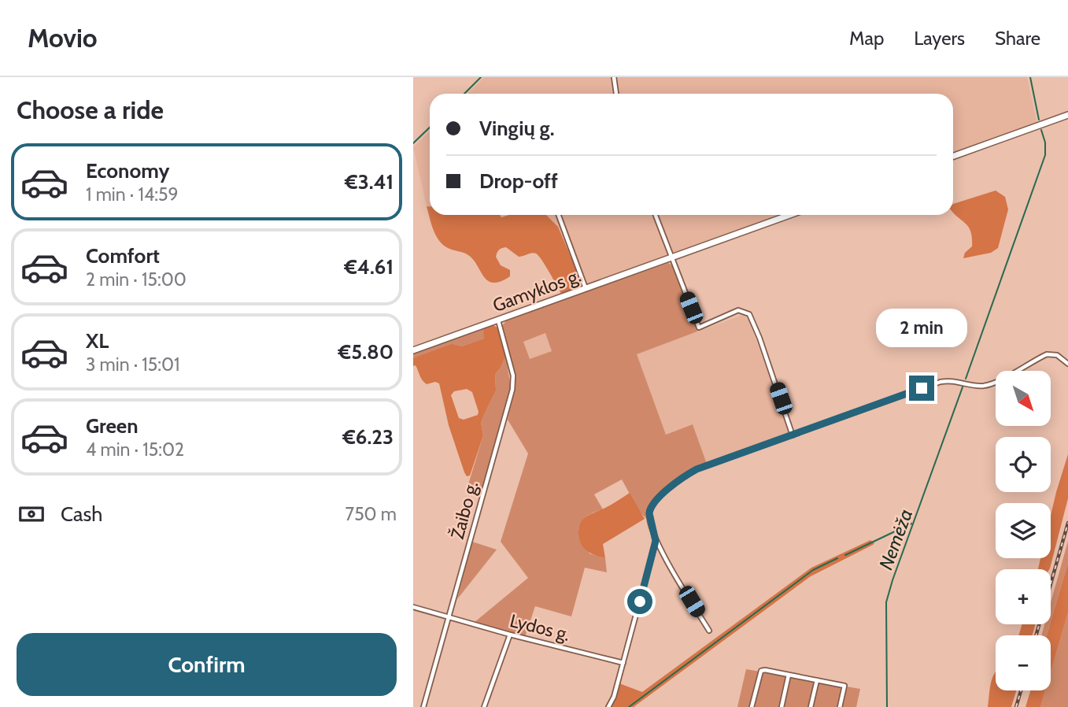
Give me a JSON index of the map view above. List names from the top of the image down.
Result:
{
  "streets": {
    "main road": ["Gamyklos g."],
    "street": ["Žaibo g.", "Lydos g."]
  },
  "crossings": [
    ["Gamyklos g.", "Žaibo g."],
    ["Žaibo g.", "Lydos g."]
  ],
  "water": ["Nemėža"],
  "north": "bottom right",
  "page": {
    "header": "Movio",
    "nav": ["Map", "Layers", "Share"],
    "heading": "Choose a ride",
    "banner": ["Vingių g.", "Drop-off"],
    "list": [
      {
        "name": "Economy",
        "note": "1 min · 14:59",
        "value": "€3.41"
      },
      {
        "name": "Comfort",
        "note": "2 min · 15:00",
        "value": "€4.61"
      },
      {
        "name": "XL",
        "note": "3 min · 15:01",
        "value": "€5.80"
      },
      {
        "name": "Green",
        "note": "4 min · 15:02",
        "value": "€6.23"
      }
    ],
    "bubble": "2 min",
    "map_buttons": ["+", "−"],
    "pay": ["Cash", "750 m"],
    "buttons": "Confirm"
  }
}
